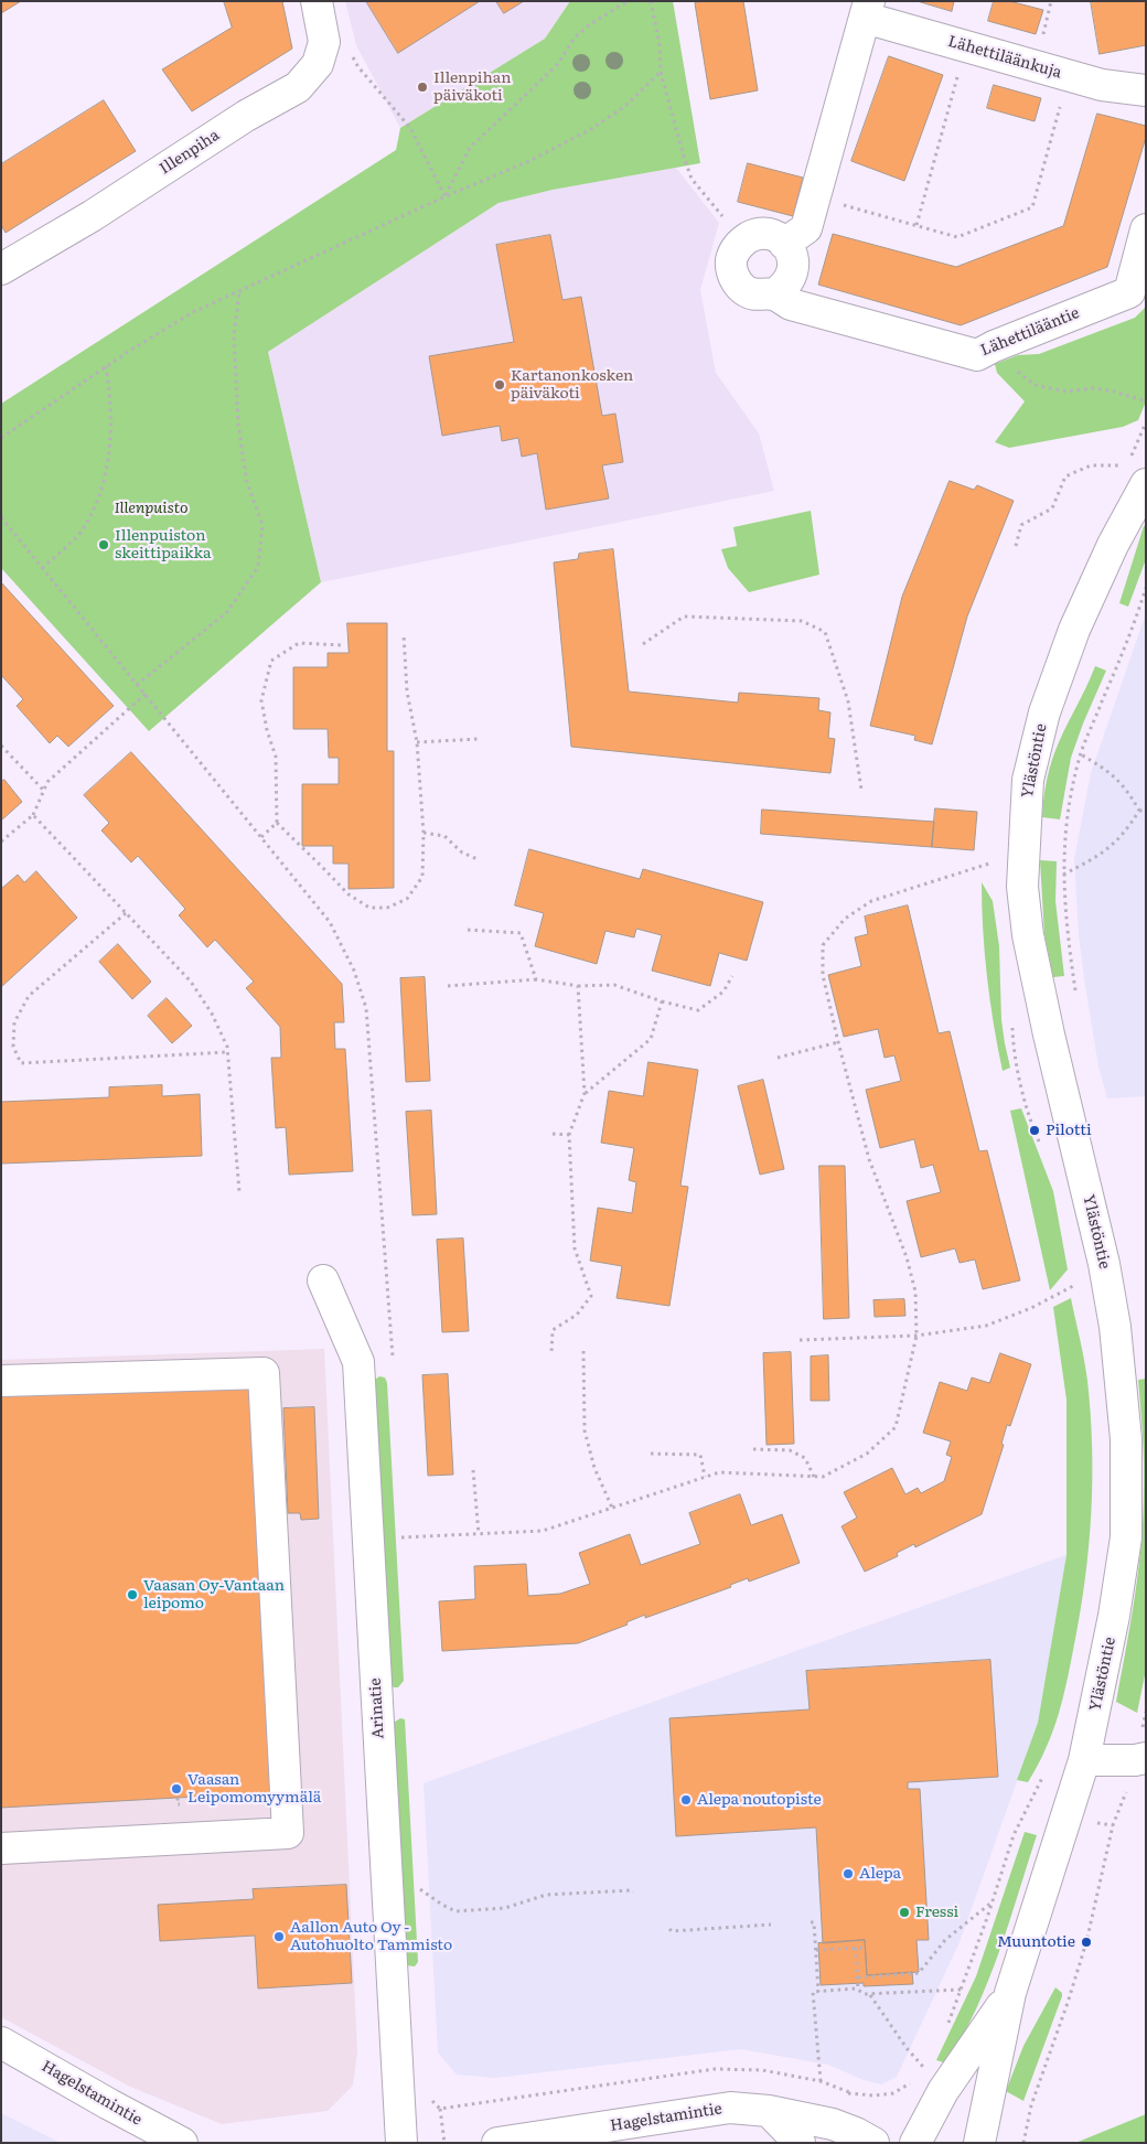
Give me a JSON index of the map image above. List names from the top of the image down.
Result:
{
  "streets": {
    "street": [
      "Lähettiläänkuja",
      "Illenpiha",
      "Lähettilääntie",
      "Ylästöntie",
      "Arinatie",
      "Hagelstamintie"
    ]
  },
  "parks": ["Illenpuisto"],
  "places": [
    "Illenpihan päiväkoti",
    "Kartanonkosken päiväkoti",
    "Illenpuiston skeittipaikka",
    "Pilotti",
    "Vaasan Oy-Vantaan leipomo",
    "Vaasan Leipomomyymälä",
    "Alepa noutopiste",
    "Alepa",
    "Fressi",
    "Aallon Auto Oy - Autohuolto Tammisto",
    "Muuntotie"
  ]
}
